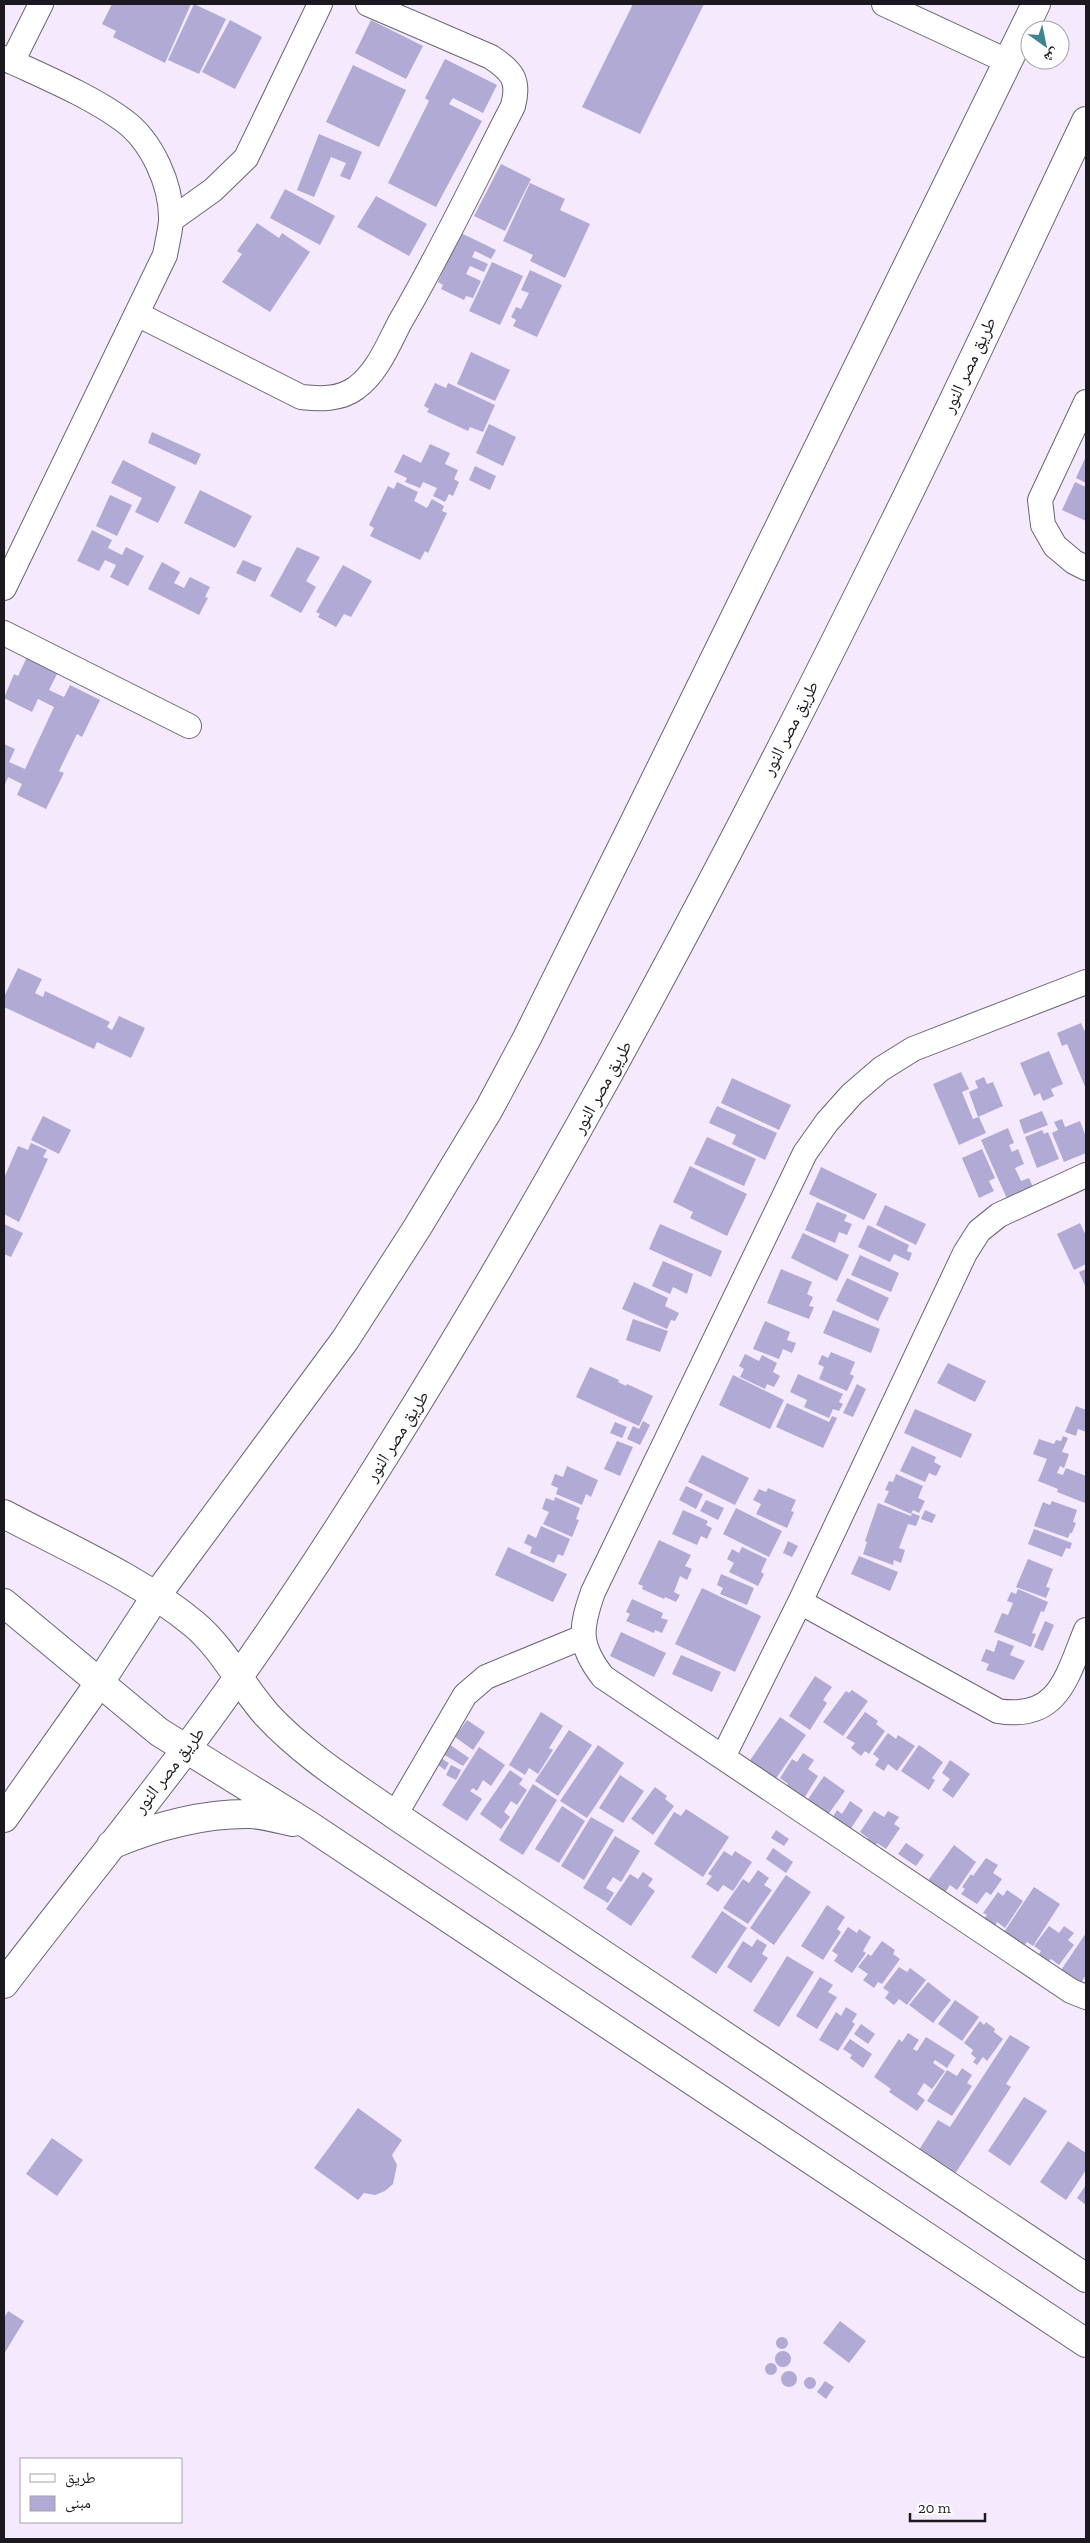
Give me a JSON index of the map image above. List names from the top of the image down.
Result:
{
  "streets": {
    "street": ["طريق مصر النور"]
  },
  "legend": ["طريق", "مبنى"],
  "scale_bar": "20 m",
  "north": "bottom right"
}
